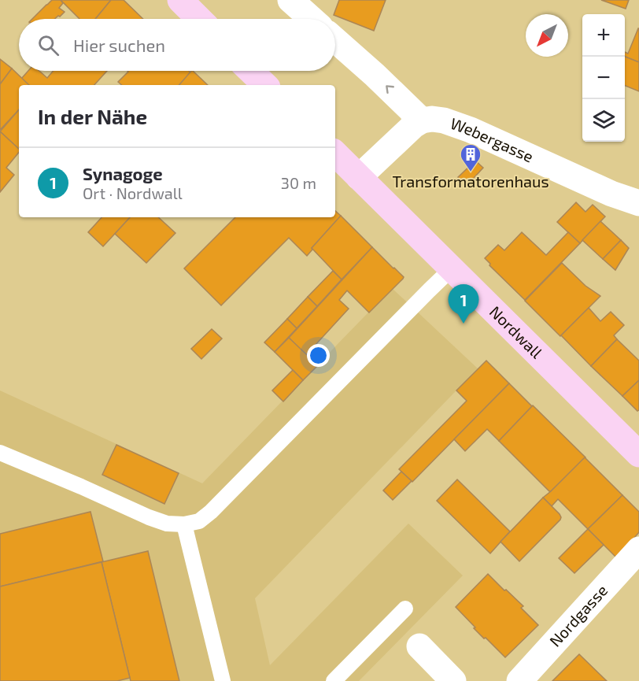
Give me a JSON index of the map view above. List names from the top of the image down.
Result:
{
  "streets": {
    "main road": ["Nordwall"],
    "street": ["Webergasse", "Nordgasse"]
  },
  "places": {
    "building": ["Transformatorenhaus"]
  },
  "north": "bottom left",
  "page": {
    "map_buttons": ["+", "−"],
    "search": "Hier suchen",
    "heading": "In der Nähe",
    "list": [
      {
        "mark": "1",
        "name": "Synagoge",
        "note": "Ort · Nordwall",
        "value": "30 m"
      }
    ],
    "pins": "1"
  }
}
